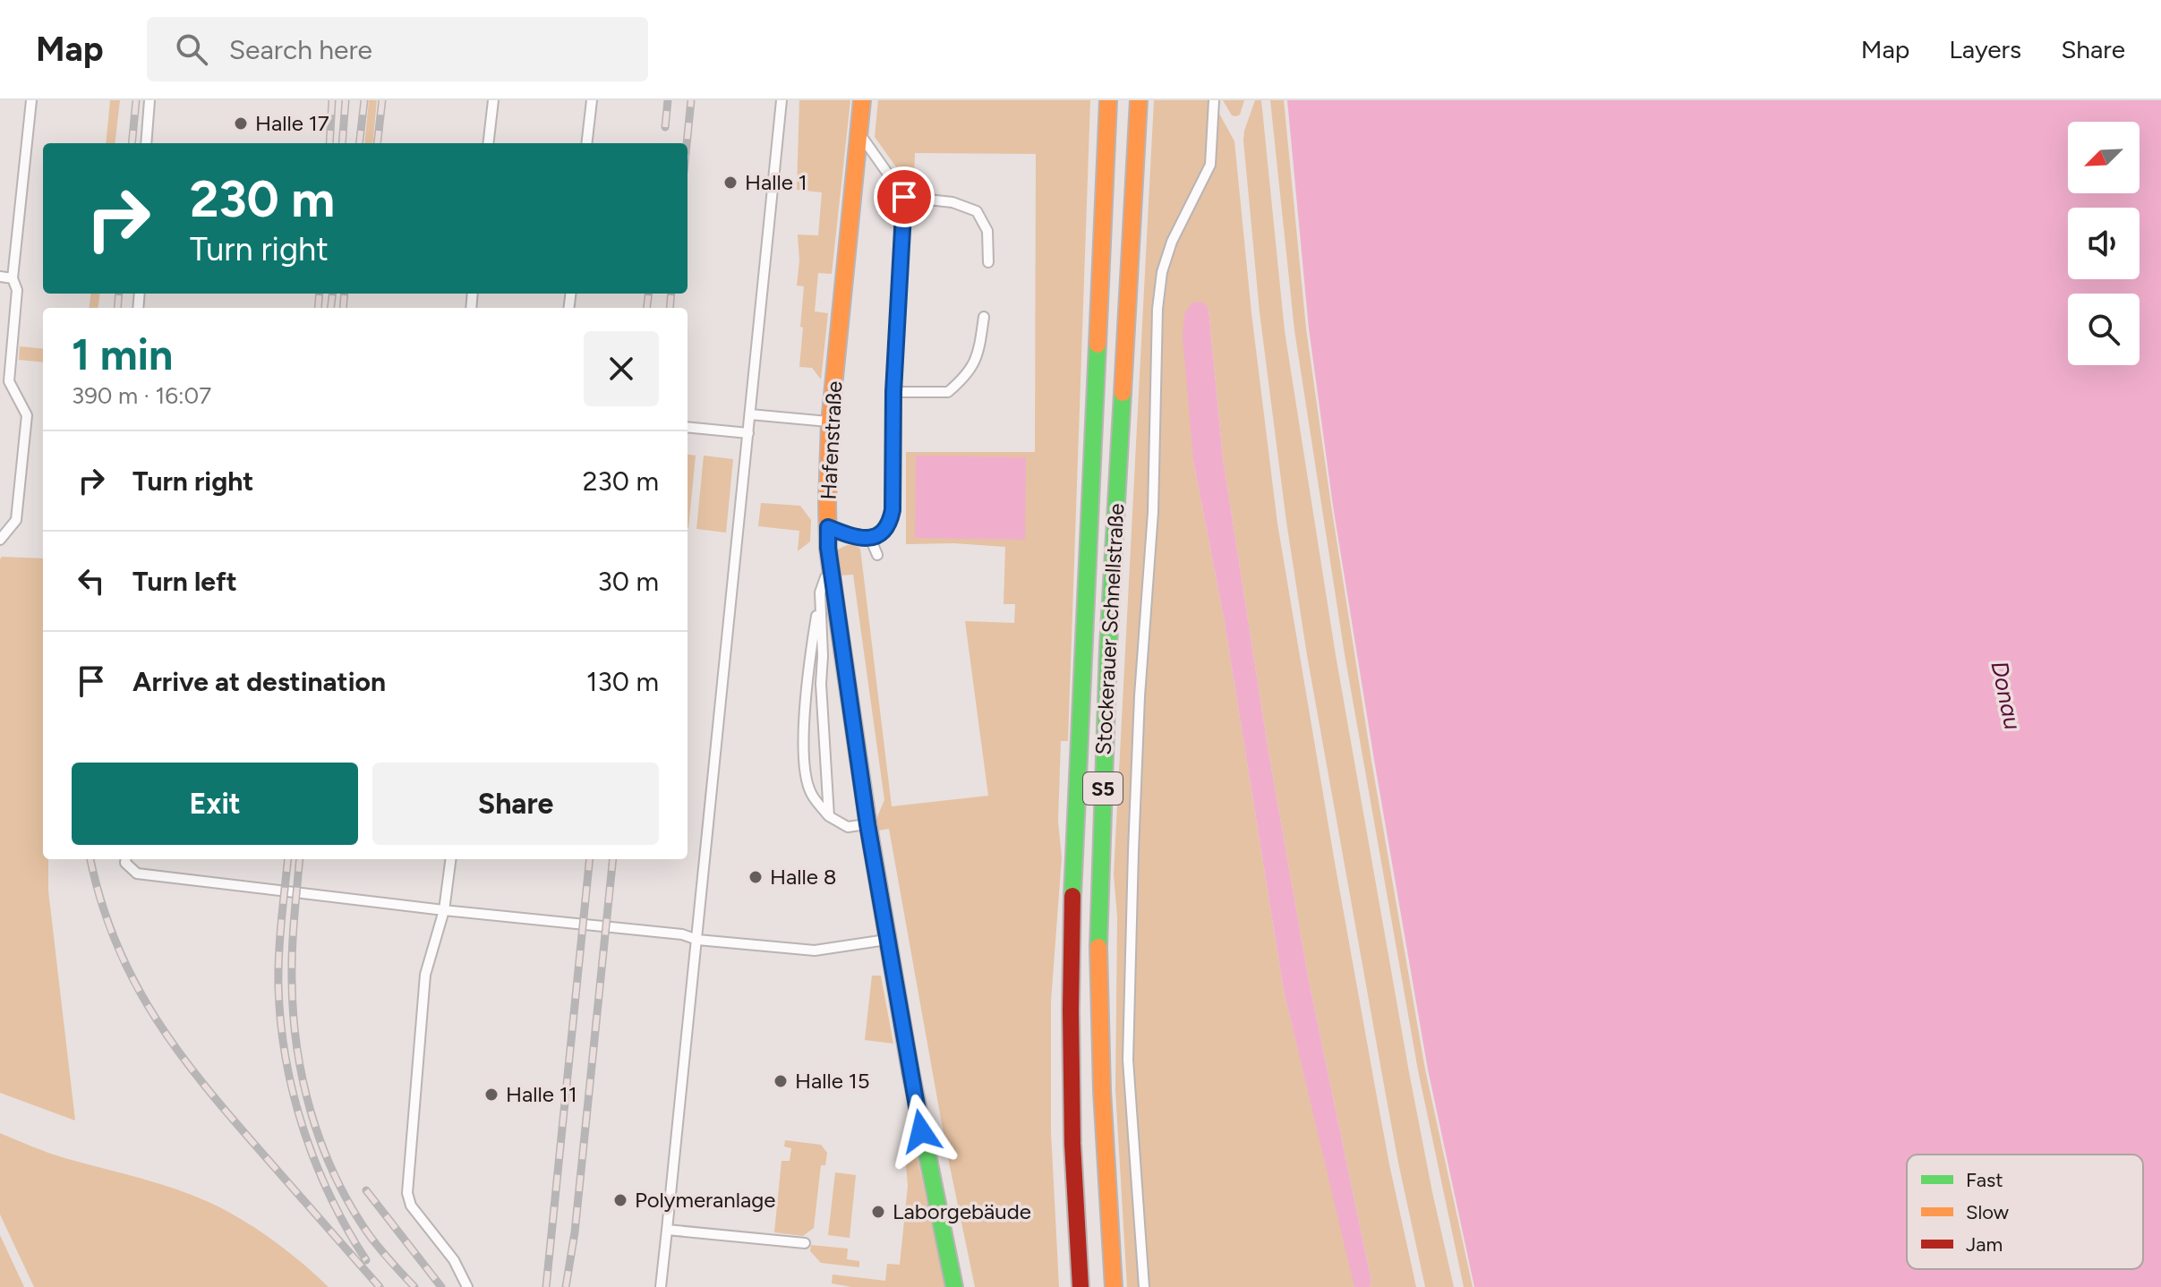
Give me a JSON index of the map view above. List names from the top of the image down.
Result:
{
  "streets": {
    "main road": ["Hafenstraße", "Stockerauer Schnellstraße", "S5"]
  },
  "water": ["Donau"],
  "places": [
    "Halle 17",
    "Halle 1",
    "Halle 8",
    "Halle 15",
    "Halle 11",
    "Polymeranlage",
    "Laborgebäude"
  ],
  "legend": ["Fast", "Slow", "Jam"],
  "north": "bottom left",
  "page": {
    "header": "Map",
    "search": "Search here",
    "nav": ["Map", "Layers", "Share"],
    "turn": ["230 m", "Turn right"],
    "heading": ["1 min", "390 m · 16:07"],
    "list": [
      {
        "name": "Turn right",
        "value": "230 m"
      },
      {
        "name": "Turn left",
        "value": "30 m"
      },
      {
        "name": "Arrive at destination",
        "value": "130 m"
      }
    ],
    "buttons": ["Exit", "Share"]
  }
}
